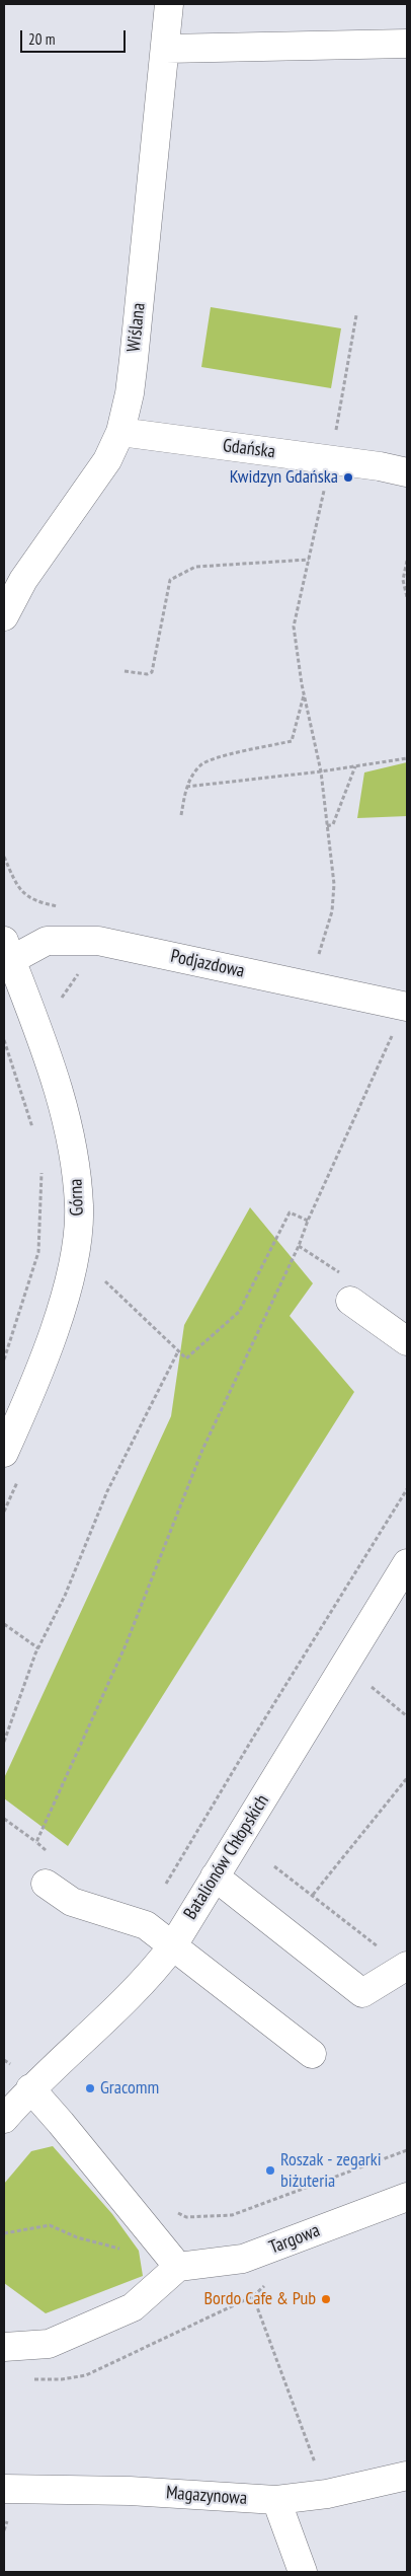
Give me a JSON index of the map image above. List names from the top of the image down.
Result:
{
  "streets": {
    "street": [
      "Wiślana",
      "Gdańska",
      "Podjazdowa",
      "Górna",
      "Batalionów Chłopskich",
      "Targowa",
      "Magazynowa"
    ]
  },
  "crossings": [
    ["Wiślana", "Gdańska"],
    ["Podjazdowa", "Górna"]
  ],
  "places": [
    "Kwidzyn Gdańska",
    "Gracomm",
    "Roszak - zegarki biżuteria",
    "Bordo Cafe & Pub"
  ],
  "scale_bar": "20 m"
}
